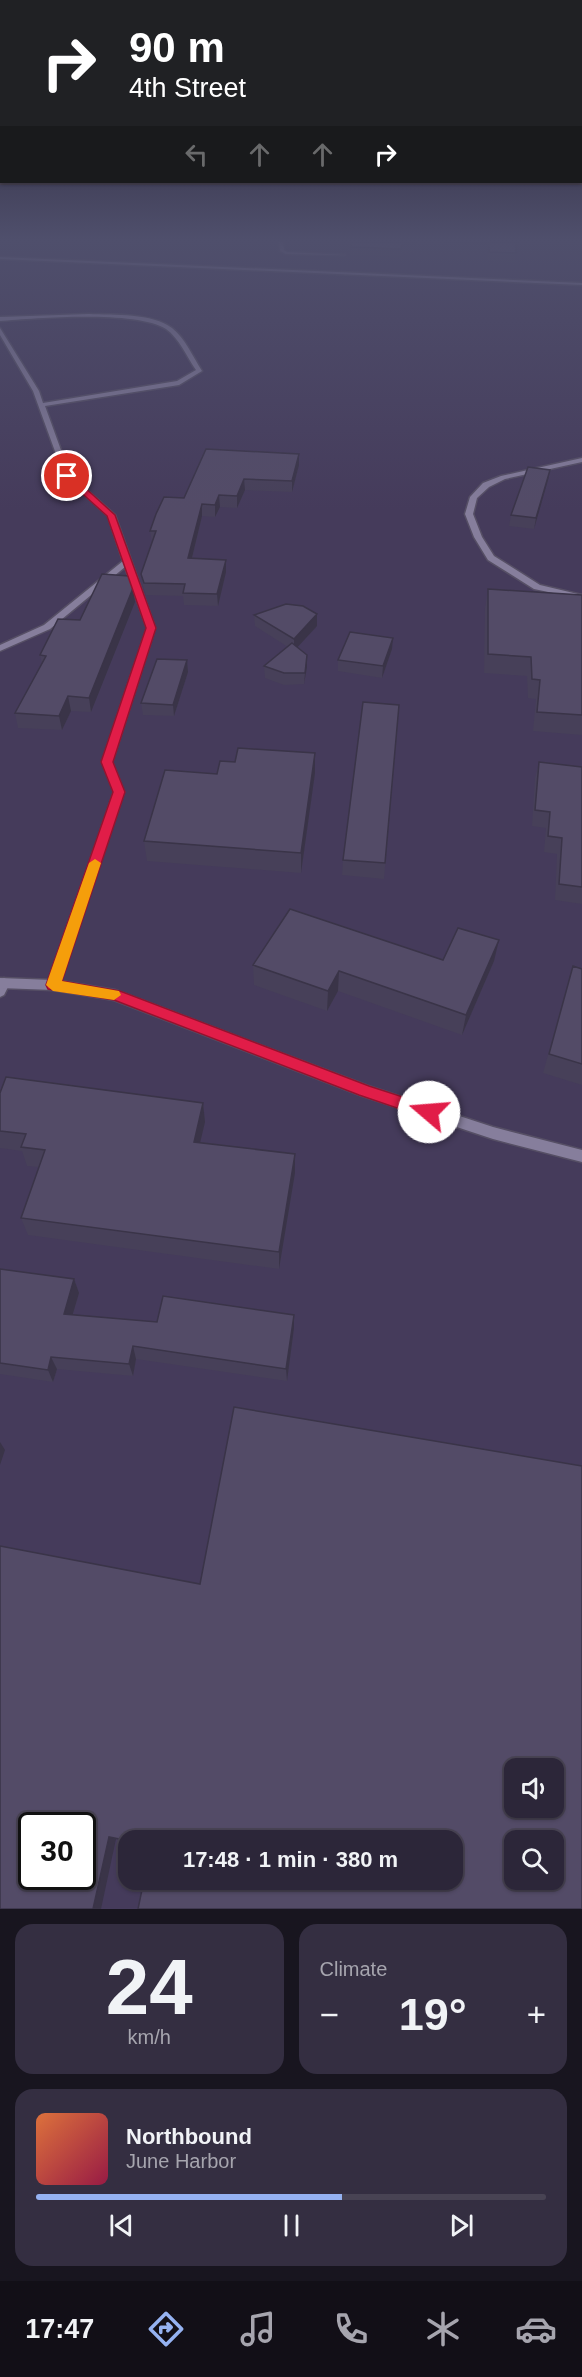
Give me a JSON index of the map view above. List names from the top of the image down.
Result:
{
  "page": {
    "turn": ["90 m", "4th Street"],
    "limit": "30",
    "trip": "17:48 · 1 min · 380 m",
    "tile": [
      ["24", "km/h"],
      "Climate"
    ],
    "heat": ["−", "19°", "+"],
    "song": ["Northbound", "June Harbor"],
    "tabs": "17:47"
  }
}
